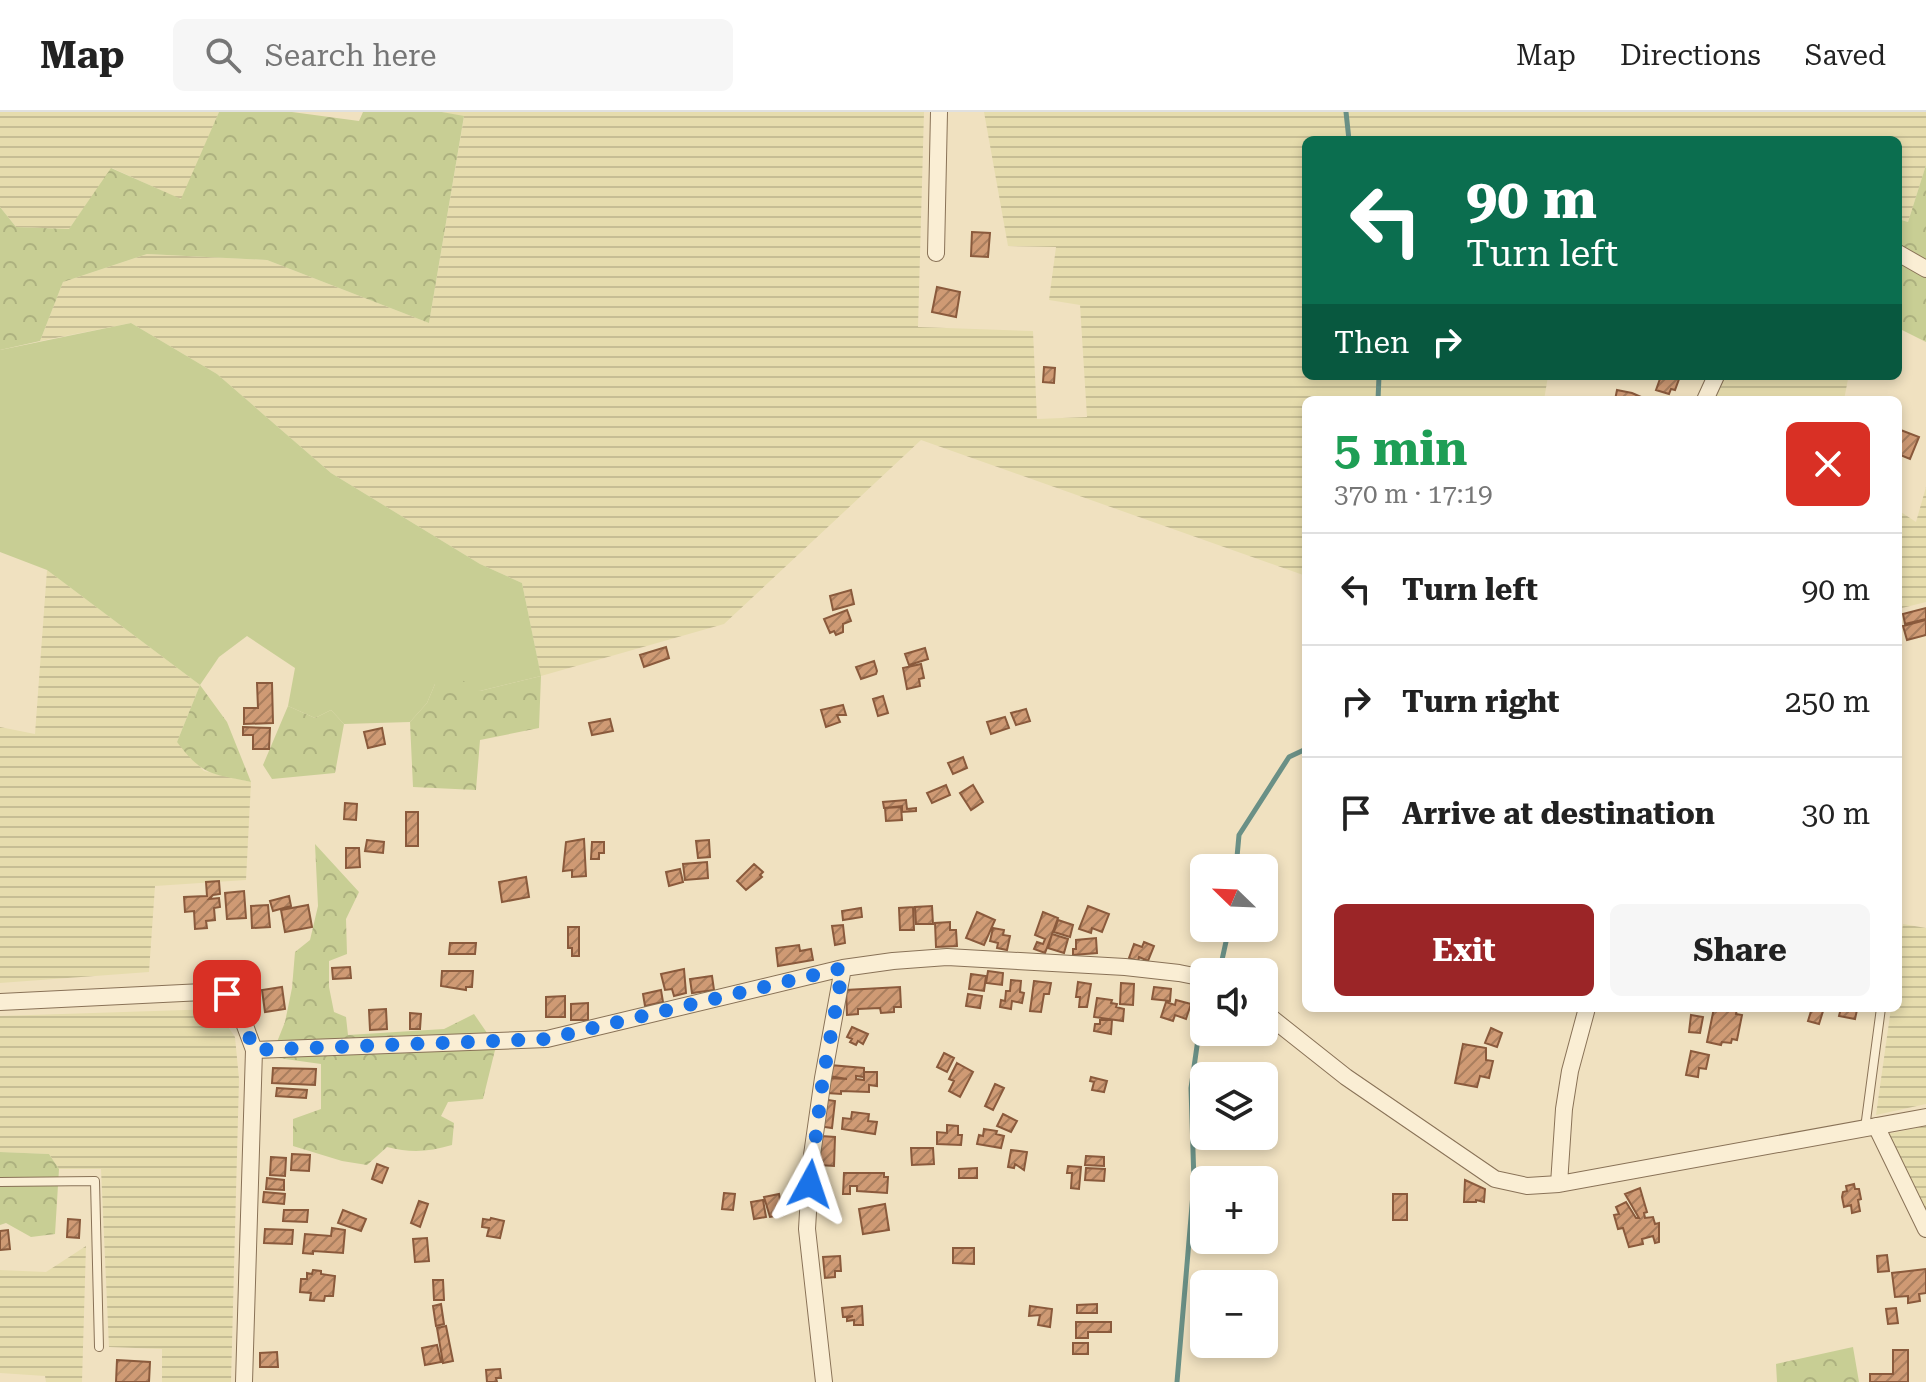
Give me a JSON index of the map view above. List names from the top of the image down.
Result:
{
  "north": "top left",
  "page": {
    "header": "Map",
    "search": "Search here",
    "nav": ["Map", "Directions", "Saved"],
    "turn": ["90 m", "Turn left"],
    "then": "Then",
    "heading": ["5 min", "370 m · 17:19"],
    "list": [
      {
        "name": "Turn left",
        "value": "90 m"
      },
      {
        "name": "Turn right",
        "value": "250 m"
      },
      {
        "name": "Arrive at destination",
        "value": "30 m"
      }
    ],
    "map_buttons": ["+", "−"],
    "buttons": ["Exit", "Share"]
  }
}
